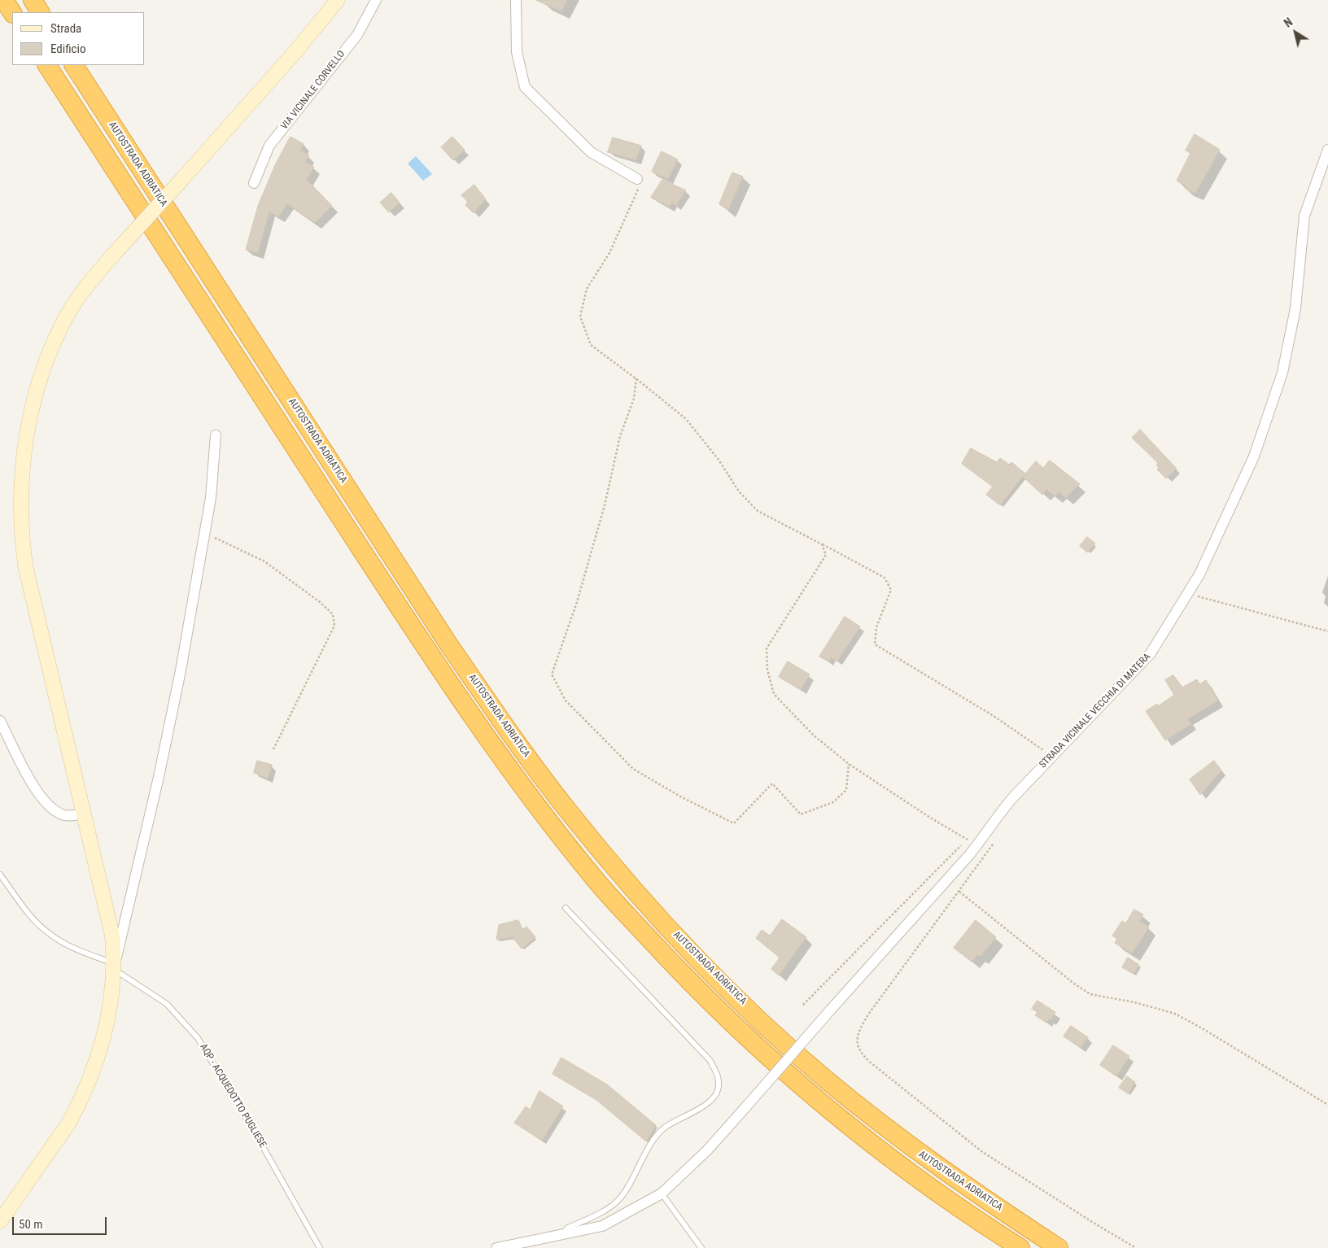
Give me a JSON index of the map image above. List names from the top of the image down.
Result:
{
  "streets": {
    "highway": ["AUTOSTRADA ADRIATICA"],
    "street": ["VIA VICINALE CORVELLO", "STRADA VICINALE VECCHIA DI MATERA"],
    "lane": ["AQP - ACQUEDOTTO PUGLIESE"]
  },
  "legend": ["Strada", "Edificio"],
  "scale_bar": "50 m",
  "north": "top left"
}
